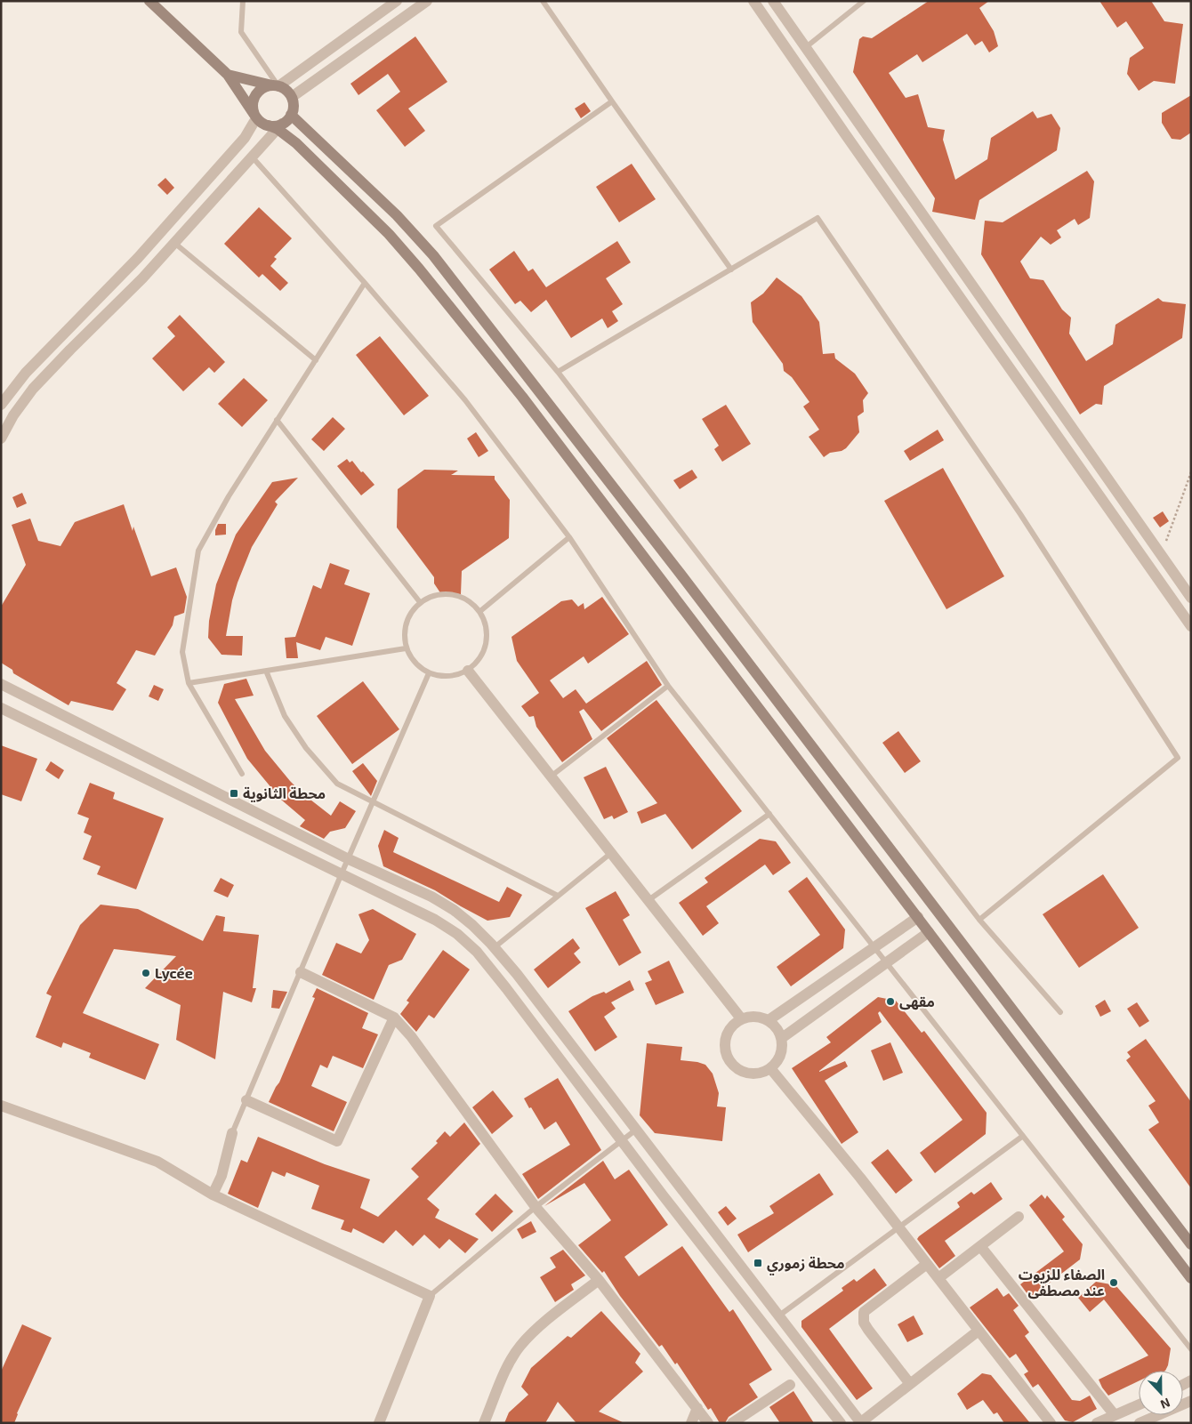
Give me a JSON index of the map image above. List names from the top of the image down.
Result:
{
  "places": {
    "transit": ["محطة الثانوية", "محطة زموري"],
    "other": ["Lycée", "مقهى", "الصفاء للزيوت عند مصطفى"]
  },
  "north": "bottom"
}
